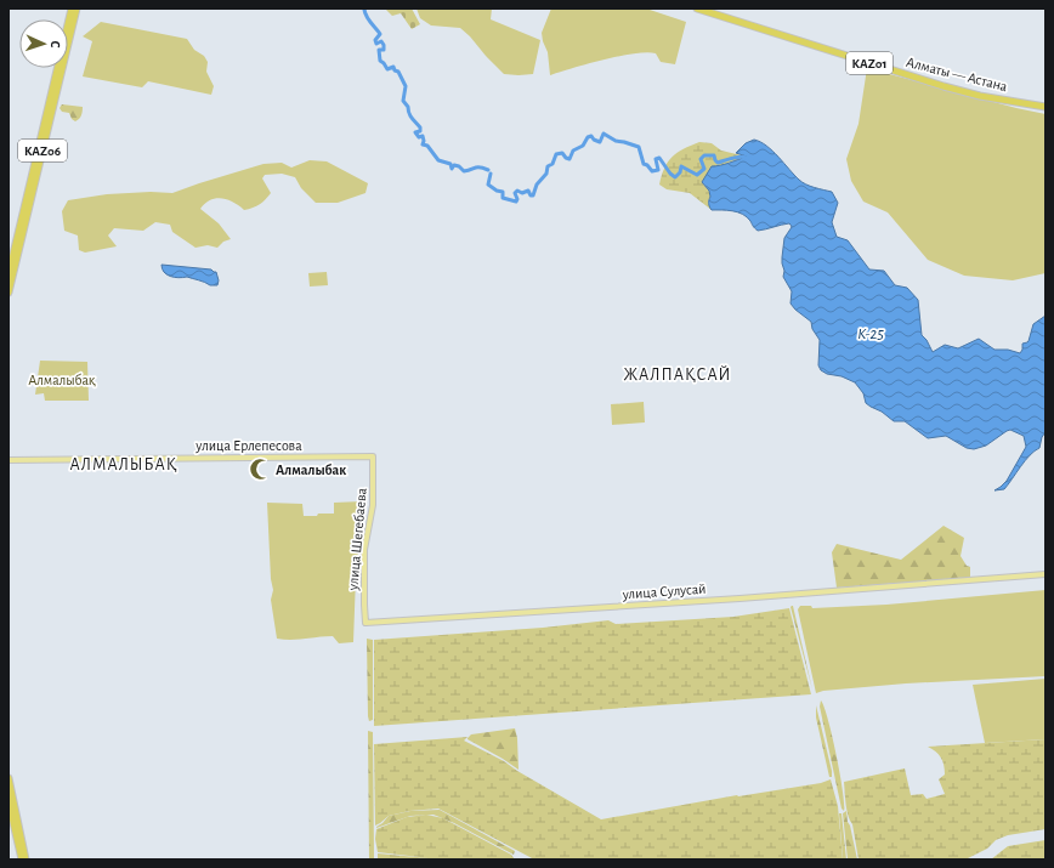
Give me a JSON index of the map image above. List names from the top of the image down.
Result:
{
  "streets": {
    "highway": ["KАZ01", "Алматы — Астана", "KАZ06"],
    "main road": ["улица Ерлепесова", "улица Шегебаева", "улица Сулусай"]
  },
  "crossings": [
    ["улица Ерлепесова", "улица Шегебаева"],
    ["улица Шегебаева", "улица Сулусай"]
  ],
  "districts": ["ЖАЛПАҚСАЙ", "АЛМАЛЫБАҚ"],
  "water": ["К-25"],
  "parks": ["Алмалыбақ"],
  "places": {
    "mosque": ["Алмалыбак"]
  },
  "north": "right"
}
